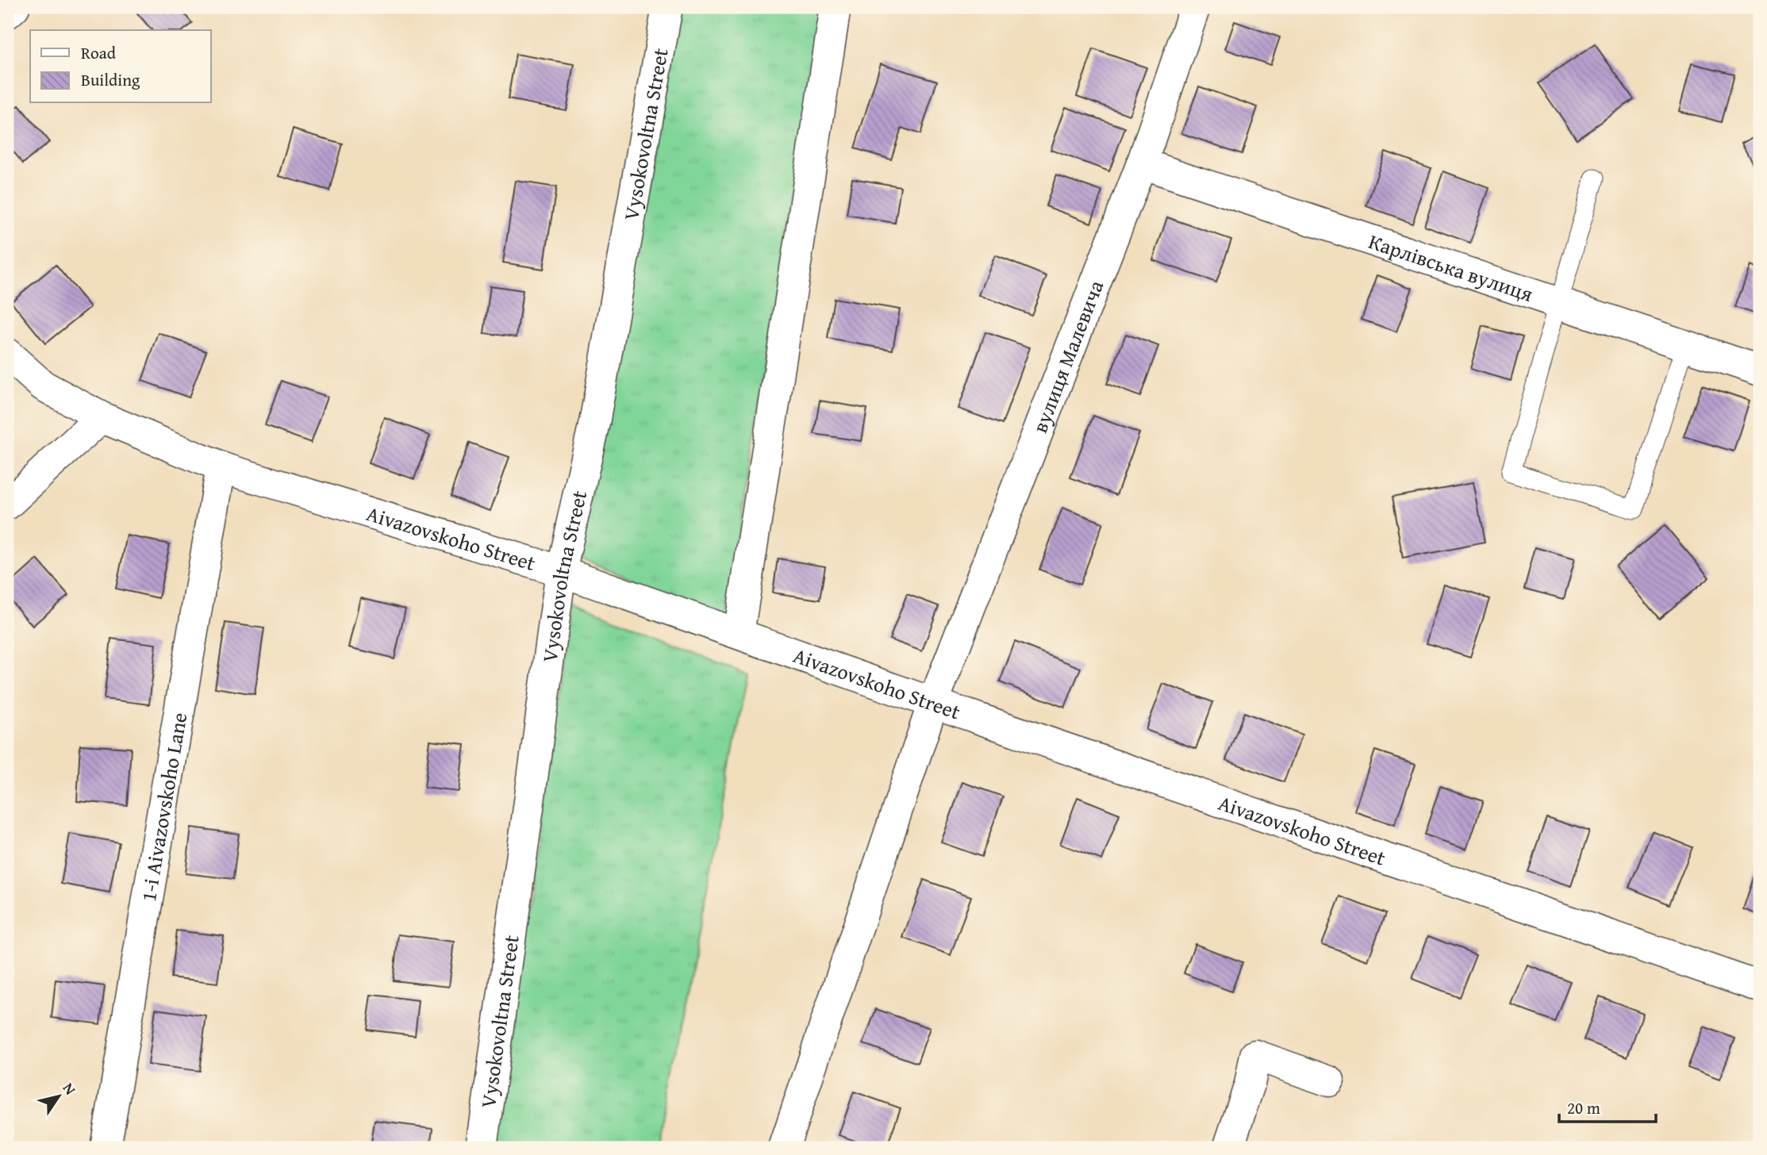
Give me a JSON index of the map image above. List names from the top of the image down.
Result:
{
  "streets": {
    "street": [
      "Vysokovoltna Street",
      "Карлівська вулиця",
      "вулиця Малевича",
      "Aivazovskoho Street",
      "1-i Aivazovskoho Lane"
    ]
  },
  "crossings": [
    ["Vysokovoltna Street", "Aivazovskoho Street"],
    ["Карлівська вулиця", "вулиця Малевича"],
    ["вулиця Малевича", "Aivazovskoho Street"],
    ["Aivazovskoho Street", "1-i Aivazovskoho Lane"]
  ],
  "legend": ["Road", "Building"],
  "scale_bar": "20 m",
  "north": "top right"
}
